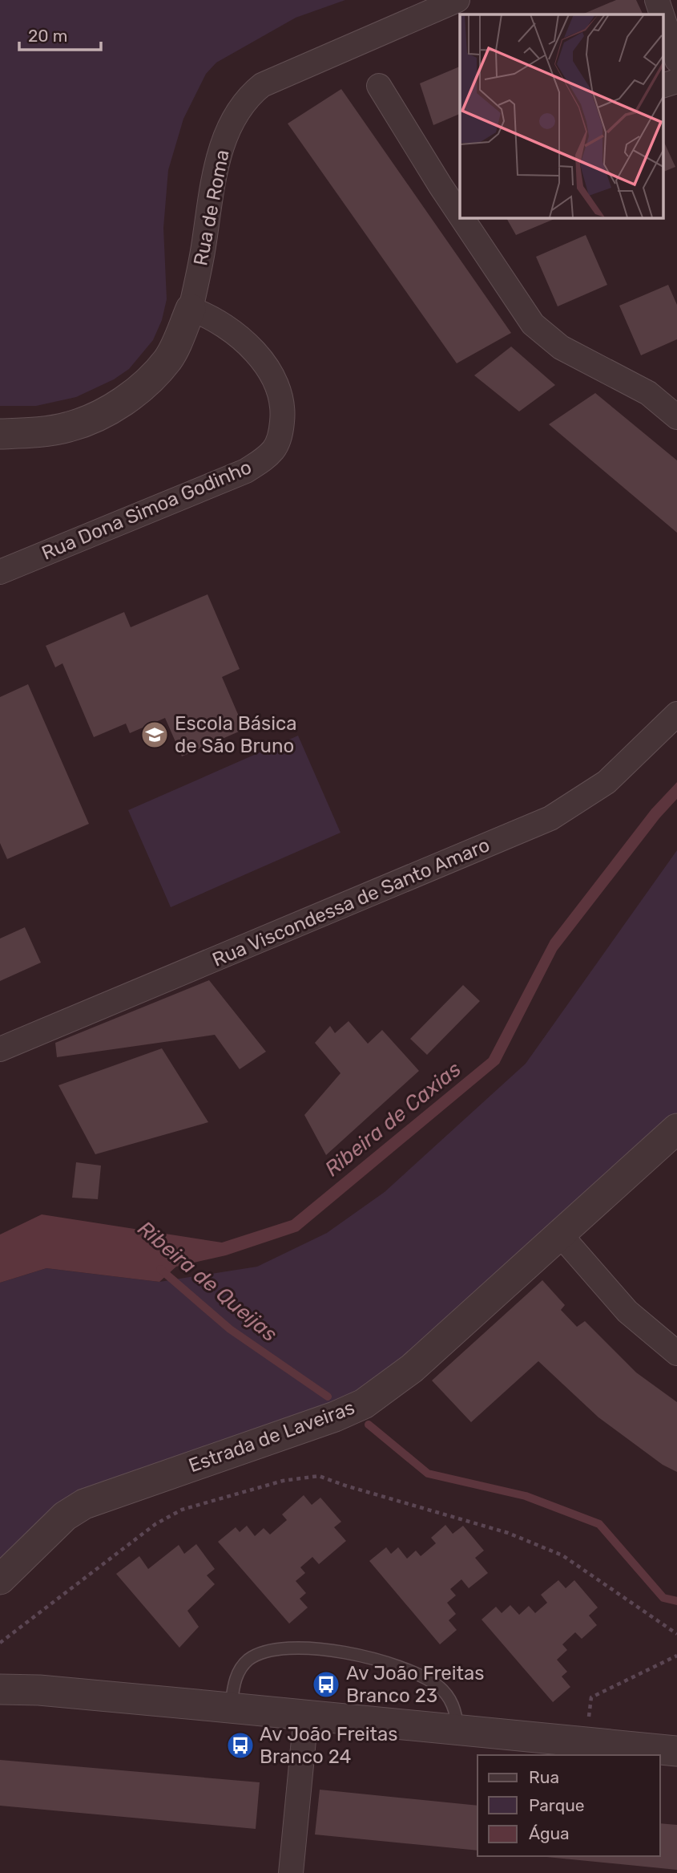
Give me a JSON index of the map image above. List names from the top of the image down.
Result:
{
  "streets": {
    "street": [
      "Rua de Roma",
      "Rua Dona Simoa Godinho",
      "Rua Viscondessa de Santo Amaro",
      "Estrada de Laveiras"
    ]
  },
  "crossings": [
    ["Rua de Roma", "Rua Dona Simoa Godinho"]
  ],
  "water": ["Ribeira de Caxias", "Ribeira de Queijas"],
  "places": {
    "school or university": ["Escola Básica de São Bruno"],
    "bus stop": ["Av João Freitas Branco 23", "Av João Freitas Branco 24"]
  },
  "legend": ["Rua", "Parque", "Água"],
  "scale_bar": "20 m"
}
